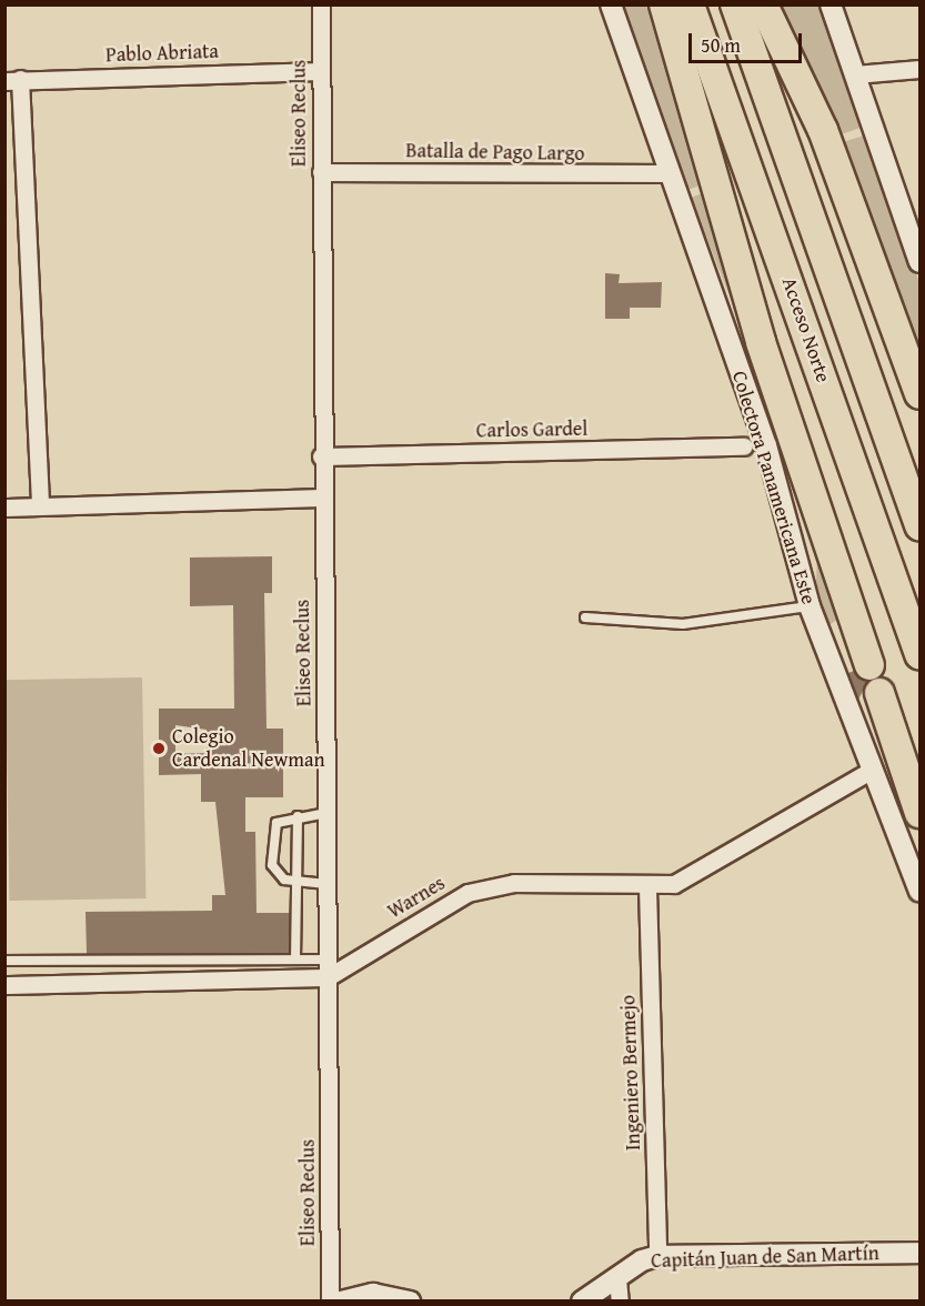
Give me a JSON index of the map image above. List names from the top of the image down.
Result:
{
  "streets": {
    "highway": ["Acceso Norte"],
    "street": [
      "Pablo Abriata",
      "Eliseo Reclus",
      "Batalla de Pago Largo",
      "Carlos Gardel",
      "Colectora Panamericana Este",
      "Warnes",
      "Ingeniero Bermejo",
      "Capitán Juan de San Martín"
    ]
  },
  "crossings": [
    ["Pablo Abriata", "Eliseo Reclus"],
    ["Eliseo Reclus", "Batalla de Pago Largo"],
    ["Eliseo Reclus", "Carlos Gardel"],
    ["Eliseo Reclus", "Warnes"],
    ["Batalla de Pago Largo", "Colectora Panamericana Este"],
    ["Colectora Panamericana Este", "Warnes"],
    ["Warnes", "Ingeniero Bermejo"],
    ["Ingeniero Bermejo", "Capitán Juan de San Martín"]
  ],
  "places": ["Colegio Cardenal Newman"],
  "scale_bar": "50 m"
}
